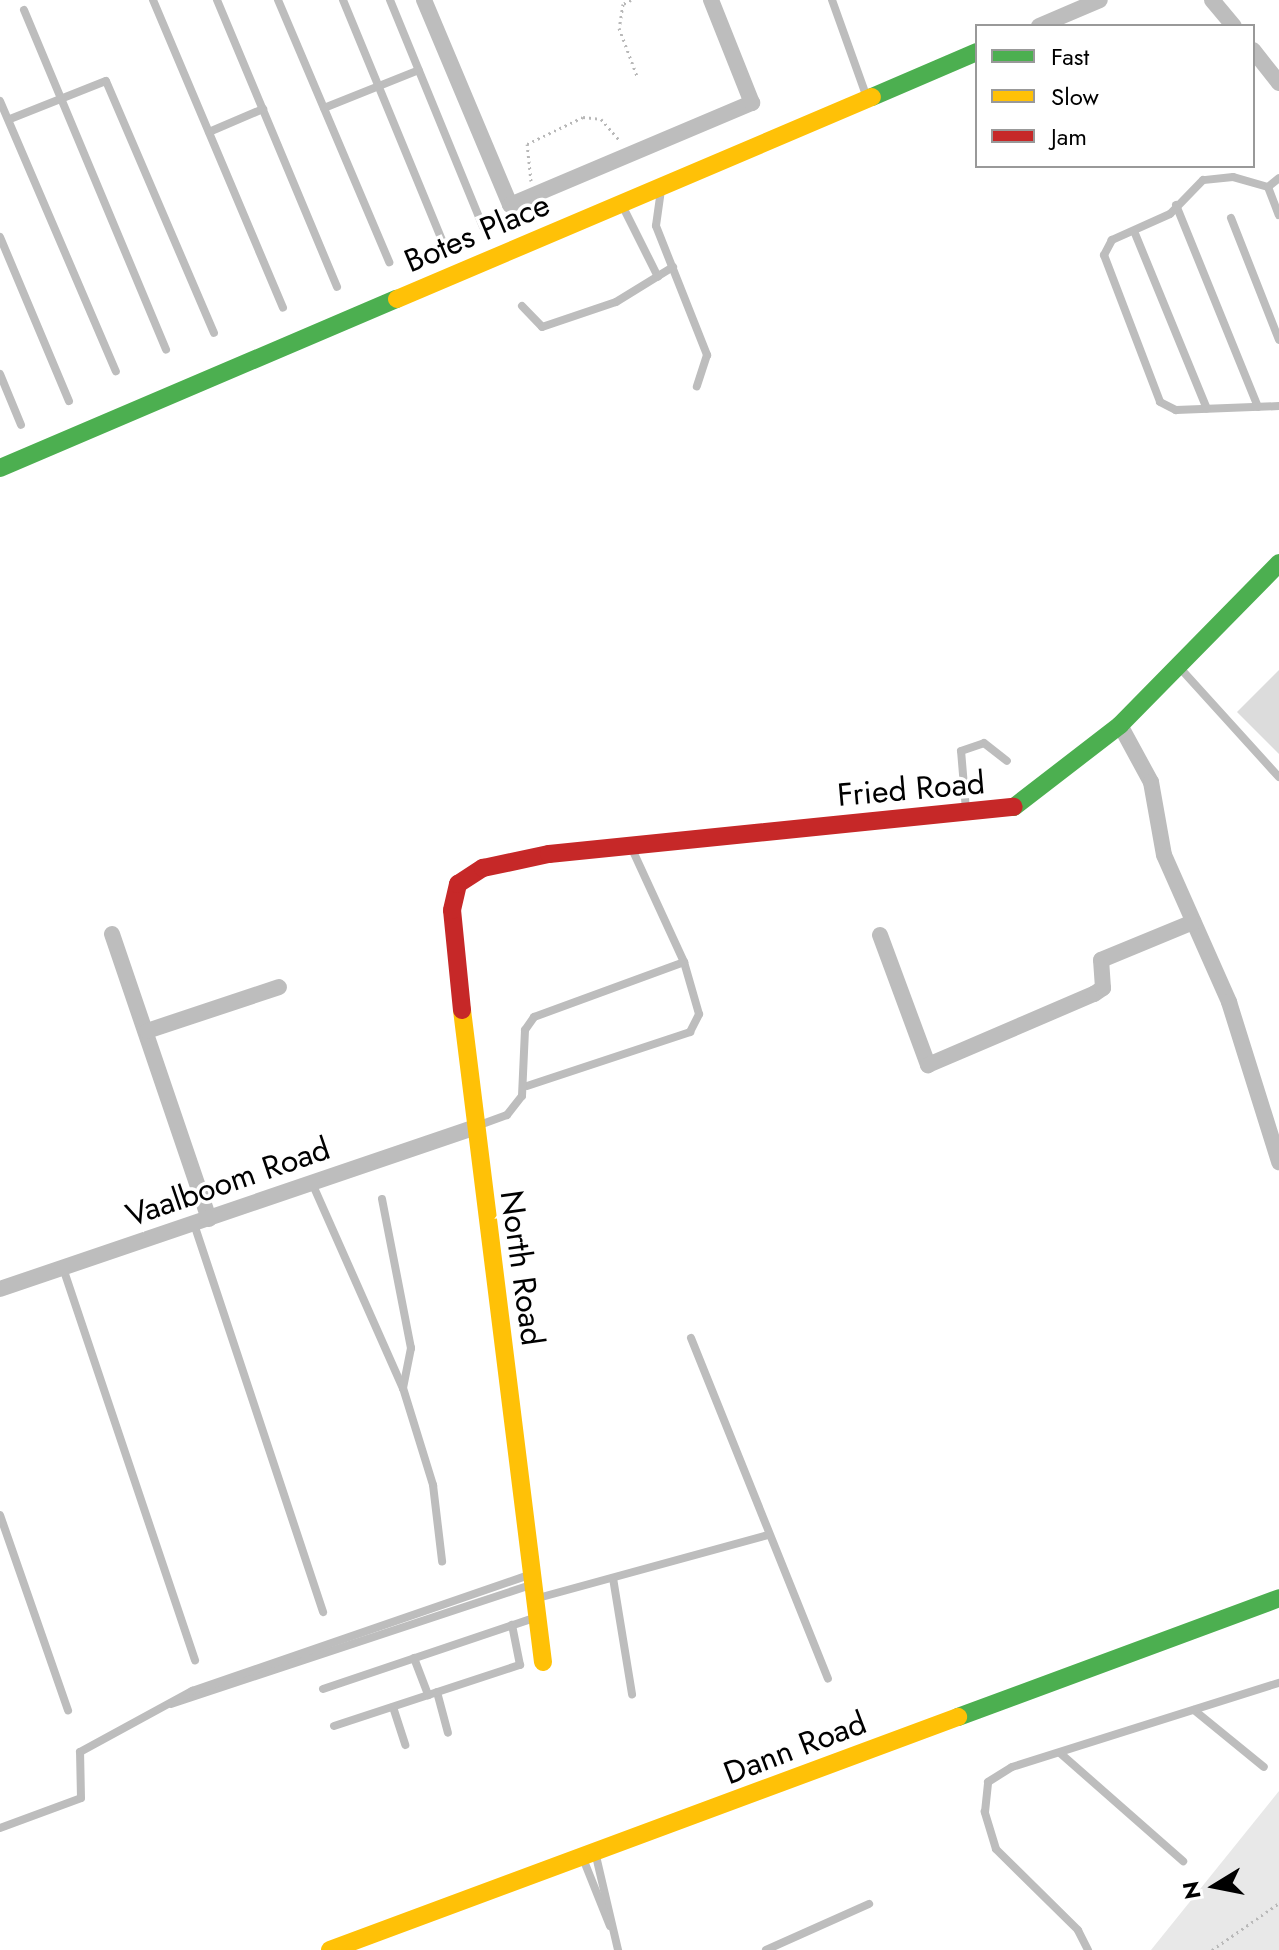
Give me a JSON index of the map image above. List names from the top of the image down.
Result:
{
  "streets": {
    "street": [
      "Botes Place",
      "Fried Road",
      "Vaalboom Road",
      "North Road",
      "Dann Road"
    ]
  },
  "crossings": [
    ["Fried Road", "North Road"],
    ["Vaalboom Road", "North Road"]
  ],
  "legend": ["Fast", "Slow", "Jam"],
  "north": "left"
}
